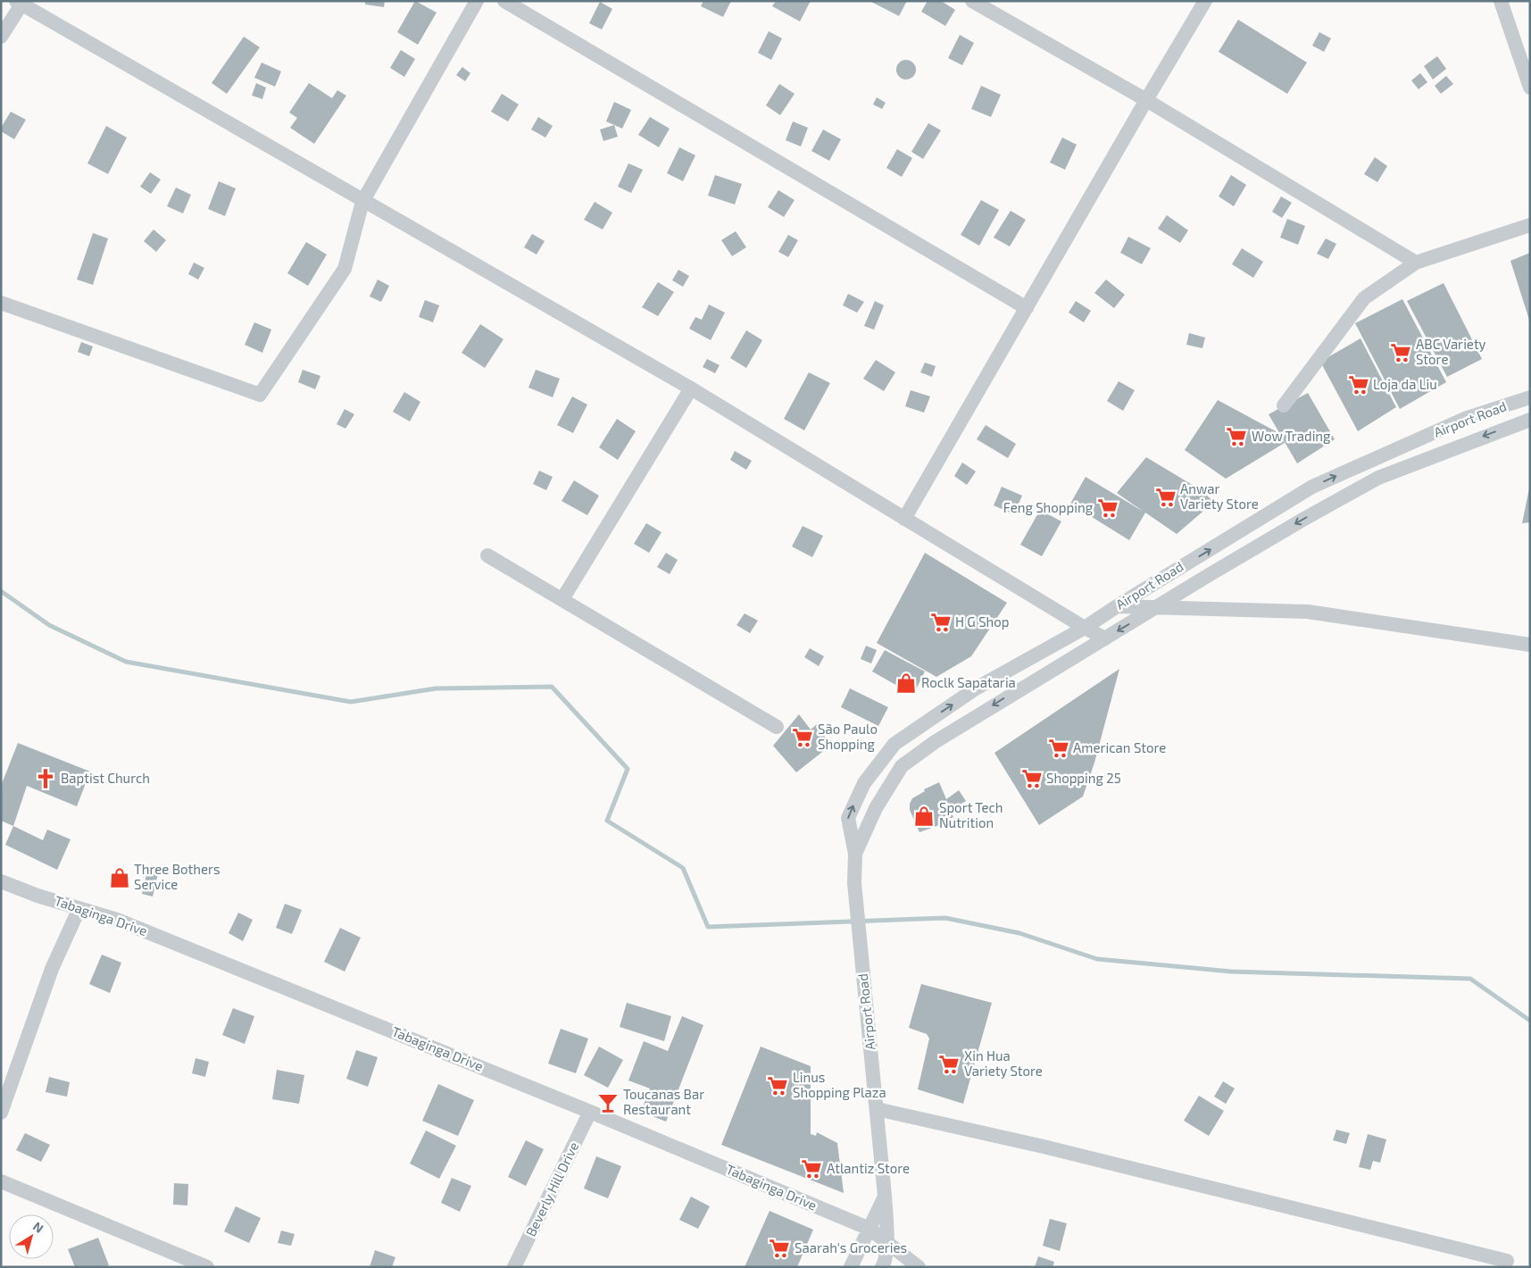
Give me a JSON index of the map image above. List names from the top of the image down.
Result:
{
  "streets": {
    "street": ["Airport Road", "Tabaginga Drive", "Beverly Hill Drive"]
  },
  "crossings": [
    ["Airport Road", "Tabaginga Drive"],
    ["Tabaginga Drive", "Beverly Hill Drive"]
  ],
  "places": {
    "supermarket": [
      "ABC Variety Store",
      "Loja da Liu",
      "Wow Trading",
      "Anwar Variety Store",
      "Feng Shopping",
      "H G Shop",
      "São Paulo Shopping",
      "American Store",
      "Shopping 25",
      "Xin Hua Variety Store",
      "Linus Shopping Plaza",
      "Atlantiz Store",
      "Saarah's Groceries"
    ],
    "shop": ["Roclk Sapataria", "Sport Tech Nutrition", "Three Bothers Service"],
    "church": ["Baptist Church"],
    "bar": ["Toucanas Bar Restaurant"]
  },
  "north": "top right"
}
